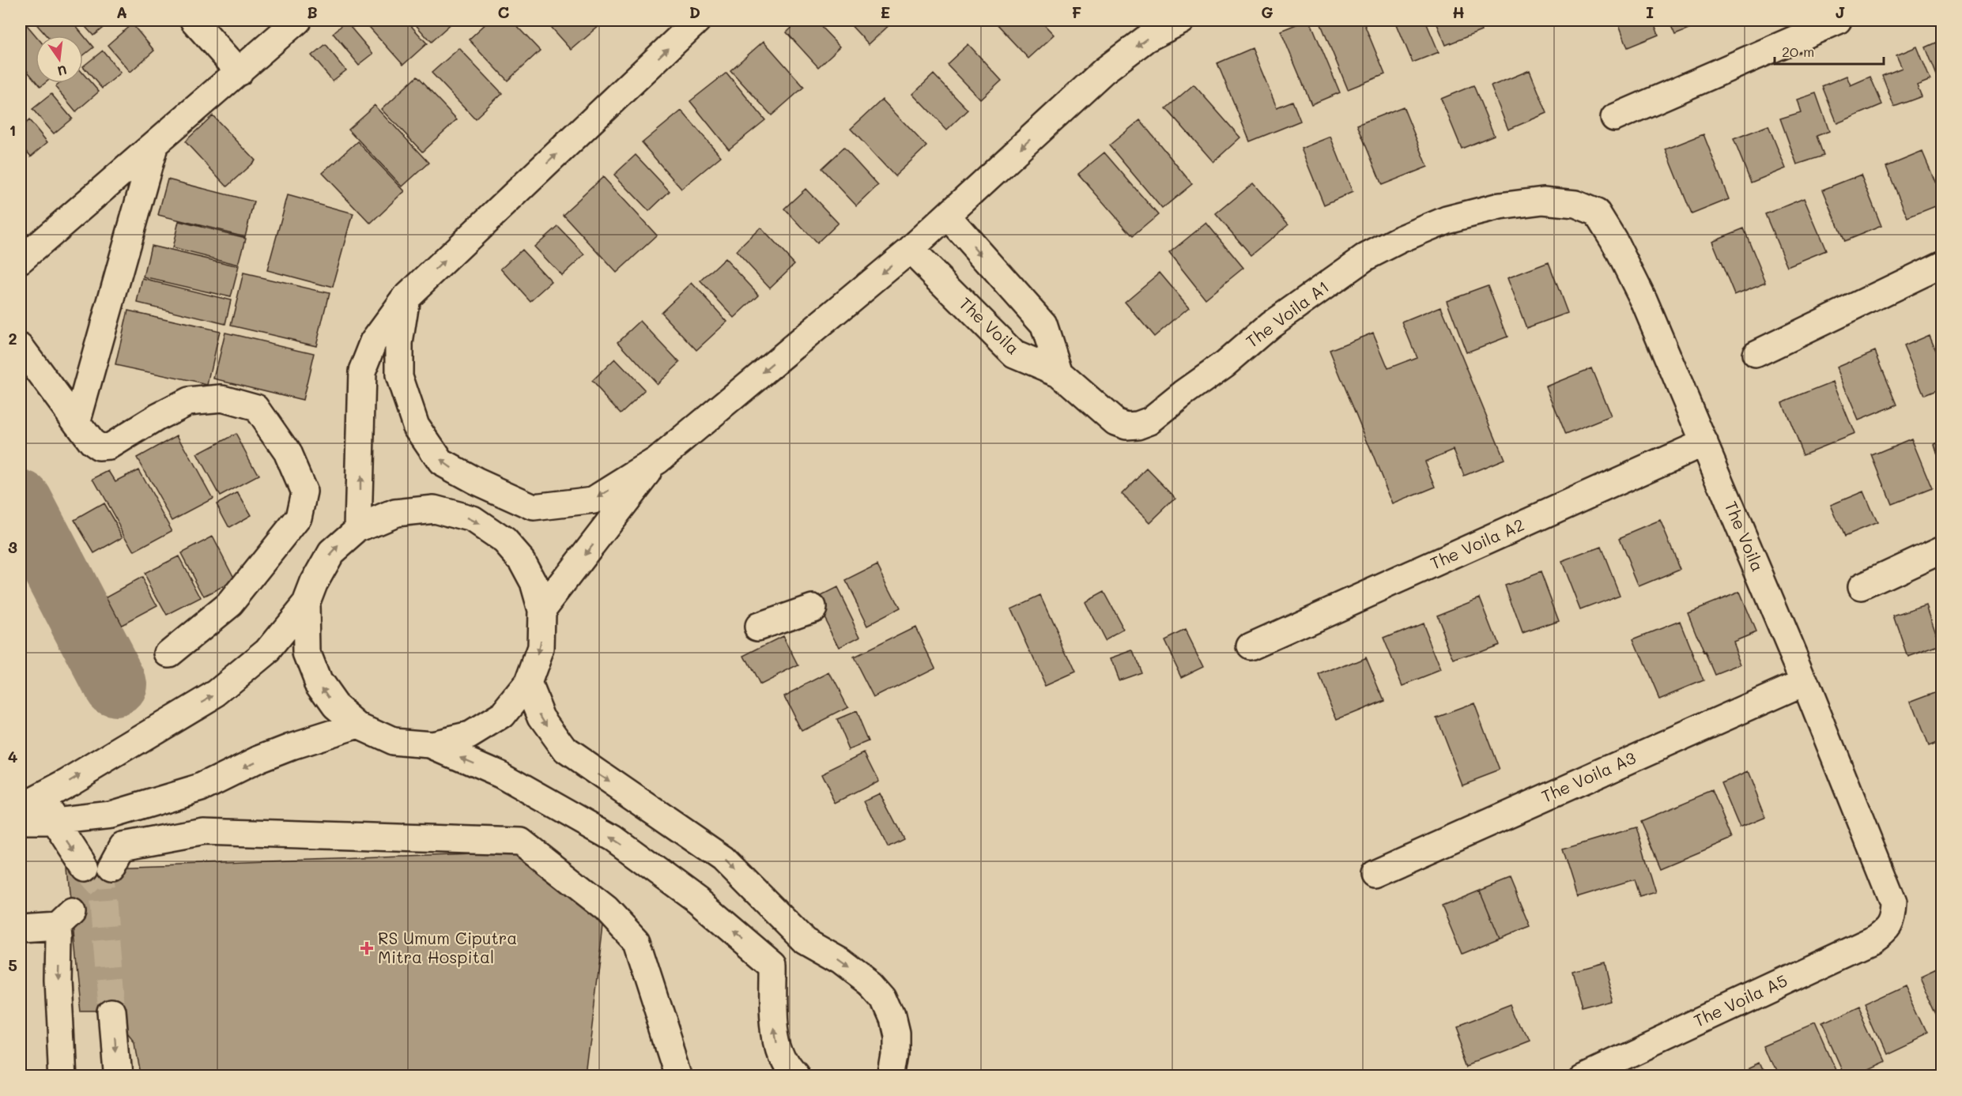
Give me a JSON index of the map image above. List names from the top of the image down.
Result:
{
  "streets": {
    "street": [
      "The Voila A1",
      "The Voila",
      "The Voila A2",
      "The Voila A3",
      "The Voila A5"
    ]
  },
  "crossings": [
    ["The Voila A1", "The Voila"],
    ["The Voila", "The Voila A2"],
    ["The Voila", "The Voila A3"],
    ["The Voila", "The Voila A5"]
  ],
  "places": {
    "health": ["RS Umum Ciputra Mitra Hospital"]
  },
  "scale_bar": "20 m",
  "north": "bottom",
  "grid": {
    "columns": [
      "A",
      "B",
      "C",
      "D",
      "E",
      "F",
      "G",
      "H",
      "I",
      "J"
    ],
    "rows": [
      "1",
      "2",
      "3",
      "4",
      "5"
    ]
  }
}
